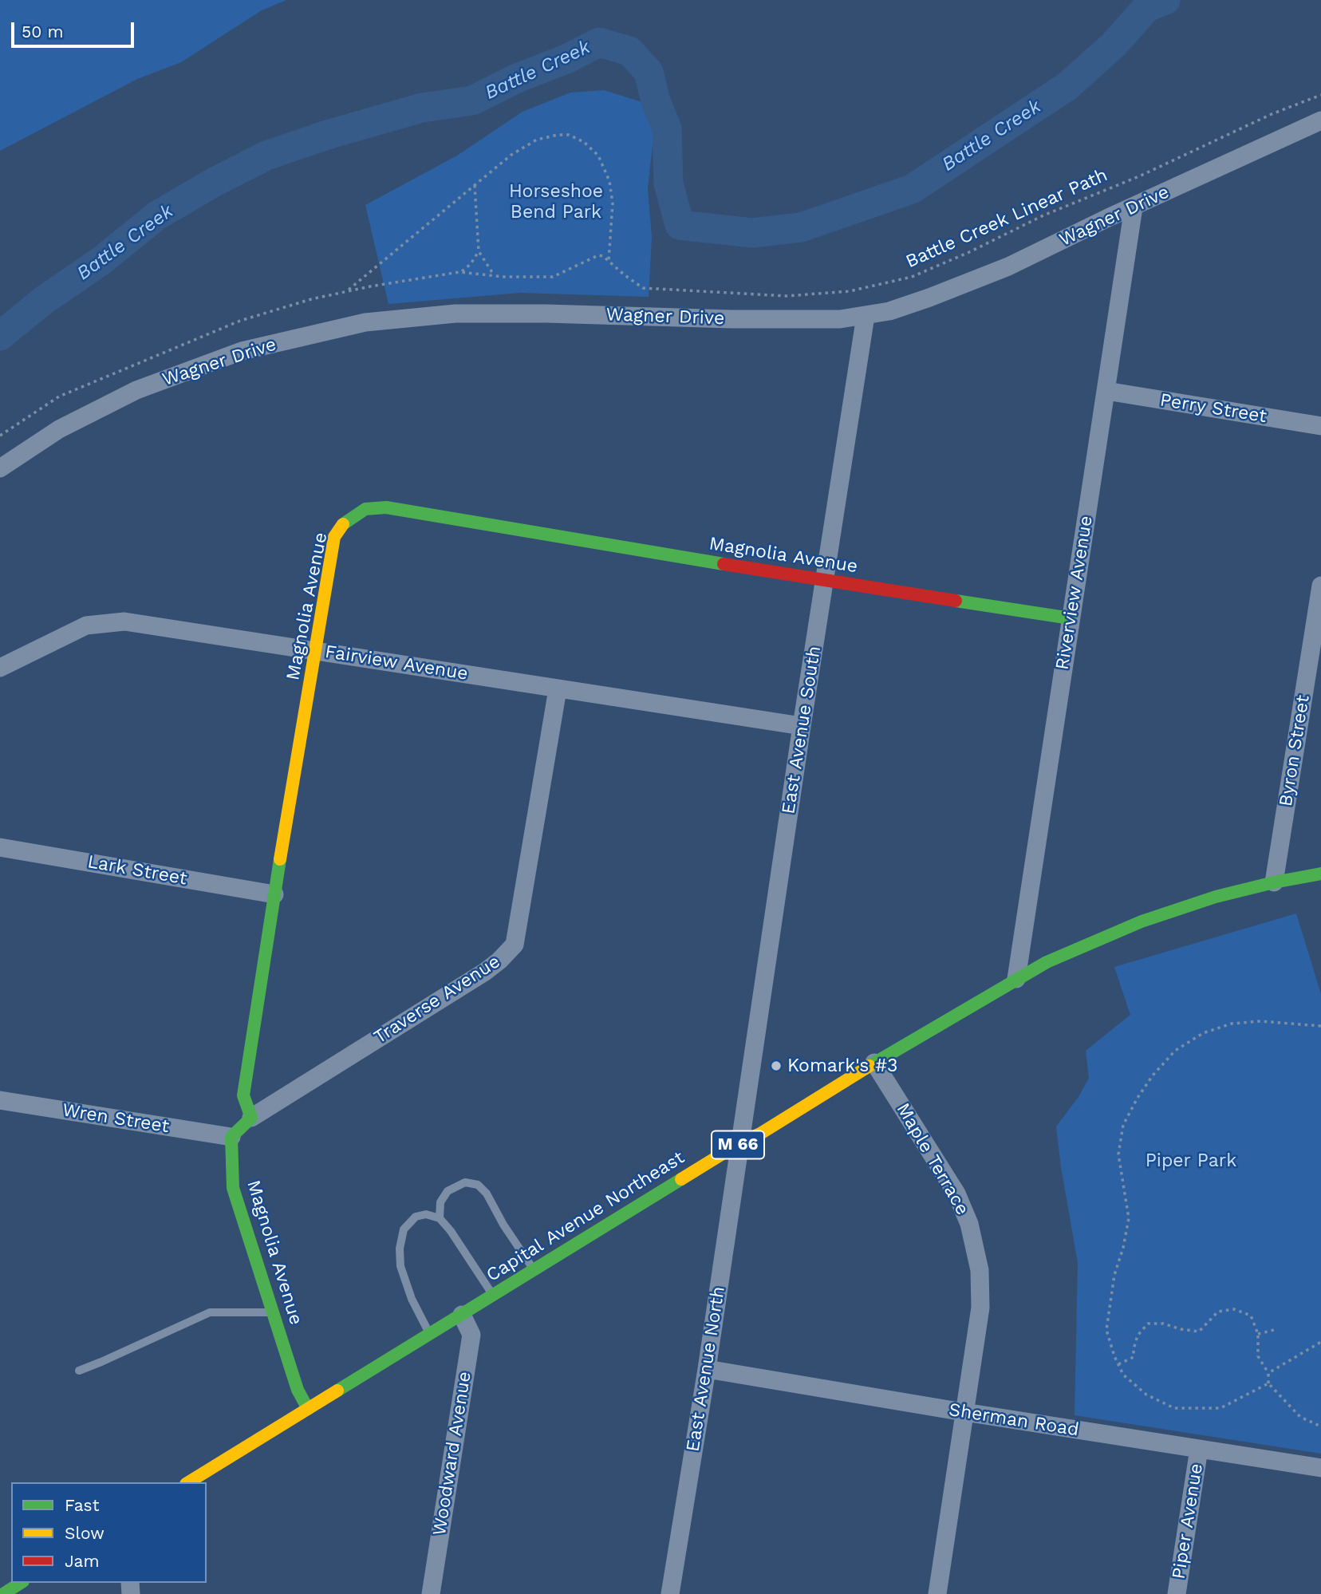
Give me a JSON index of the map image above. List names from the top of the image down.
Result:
{
  "streets": {
    "street": [
      "Wagner Drive",
      "Perry Street",
      "Magnolia Avenue",
      "Riverview Avenue",
      "Fairview Avenue",
      "East Avenue South",
      "Byron Street",
      "Lark Street",
      "Traverse Avenue",
      "Wren Street",
      "M 66",
      "Maple Terrace",
      "Capital Avenue Northeast",
      "East Avenue North",
      "Sherman Road",
      "Woodward Avenue",
      "Piper Avenue"
    ],
    "path": ["Battle Creek Linear Path"]
  },
  "crossings": [
    ["Wagner Drive", "Riverview Avenue"],
    ["Wagner Drive", "East Avenue South"],
    ["Perry Street", "Riverview Avenue"],
    ["Magnolia Avenue", "Riverview Avenue"],
    ["Magnolia Avenue", "Fairview Avenue"],
    ["Magnolia Avenue", "East Avenue South"],
    ["Magnolia Avenue", "Lark Street"],
    ["Magnolia Avenue", "Traverse Avenue"],
    ["Magnolia Avenue", "Wren Street"],
    ["Magnolia Avenue", "Capital Avenue Northeast"],
    ["Riverview Avenue", "Capital Avenue Northeast"],
    ["Fairview Avenue", "East Avenue South"],
    ["Fairview Avenue", "Traverse Avenue"],
    ["East Avenue South", "Capital Avenue Northeast"],
    ["East Avenue South", "East Avenue North"],
    ["Byron Street", "Capital Avenue Northeast"],
    ["Maple Terrace", "Capital Avenue Northeast"],
    ["Maple Terrace", "Sherman Road"],
    ["Capital Avenue Northeast", "East Avenue North"],
    ["Capital Avenue Northeast", "Woodward Avenue"],
    ["East Avenue North", "Sherman Road"],
    ["Sherman Road", "Piper Avenue"]
  ],
  "water": ["Battle Creek"],
  "parks": ["Horseshoe Bend Park", "Piper Park"],
  "places": ["Komark's #3"],
  "legend": ["Fast", "Slow", "Jam"],
  "scale_bar": "50 m"
}
